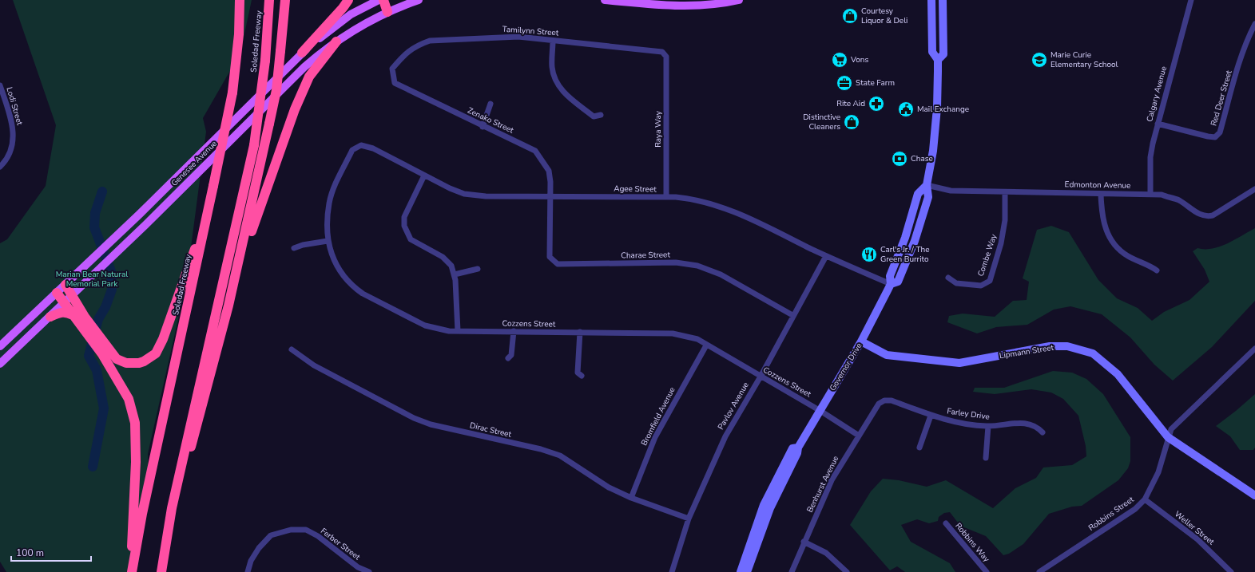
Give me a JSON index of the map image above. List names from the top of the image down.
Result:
{
  "streets": {
    "highway": ["Soledad Freeway"],
    "main road": ["Genesee Avenue", "Lipmann Street", "Governor Drive"],
    "street": [
      "Tamilynn Street",
      "Calgary Avenue",
      "Red Deer Street",
      "Lodi Street",
      "Zenako Street",
      "Raya Way",
      "Edmonton Avenue",
      "Agee Street",
      "Charae Street",
      "Combe Way",
      "Cozzens Street",
      "Pavlov Avenue",
      "Farley Drive",
      "Bromfield Avenue",
      "Dirac Street",
      "Benhurst Avenue",
      "Robbins Street",
      "Weller Street",
      "Robbins Way",
      "Ferber Street"
    ]
  },
  "crossings": [
    ["Tamilynn Street", "Zenako Street"],
    ["Tamilynn Street", "Raya Way"],
    ["Calgary Avenue", "Red Deer Street"],
    ["Calgary Avenue", "Edmonton Avenue"],
    ["Zenako Street", "Agee Street"],
    ["Zenako Street", "Charae Street"],
    ["Raya Way", "Agee Street"],
    ["Edmonton Avenue", "Combe Way"],
    ["Edmonton Avenue", "Governor Drive"],
    ["Agee Street", "Charae Street"],
    ["Agee Street", "Cozzens Street"],
    ["Agee Street", "Governor Drive"],
    ["Agee Street", "Pavlov Avenue"],
    ["Charae Street", "Pavlov Avenue"],
    ["Cozzens Street", "Governor Drive"],
    ["Cozzens Street", "Pavlov Avenue"],
    ["Cozzens Street", "Bromfield Avenue"],
    ["Cozzens Street", "Benhurst Avenue"],
    ["Lipmann Street", "Governor Drive"],
    ["Lipmann Street", "Robbins Street"],
    ["Pavlov Avenue", "Dirac Street"],
    ["Farley Drive", "Benhurst Avenue"],
    ["Bromfield Avenue", "Dirac Street"],
    ["Robbins Street", "Weller Street"]
  ],
  "parks": ["Marian Bear Natural Memorial Park"],
  "places": {
    "shop": ["Courtesy Liquor & Deli", "Distinctive Cleaners"],
    "supermarket": ["Vons"],
    "school or university": ["Marie Curie Elementary School"],
    "office": ["State Farm"],
    "pharmacy": ["Rite Aid"],
    "public building": ["Mail Exchange"],
    "bank": ["Chase"],
    "restaurant": ["Carl's Jr. / The Green Burrito"]
  },
  "scale_bar": "100 m"
}
